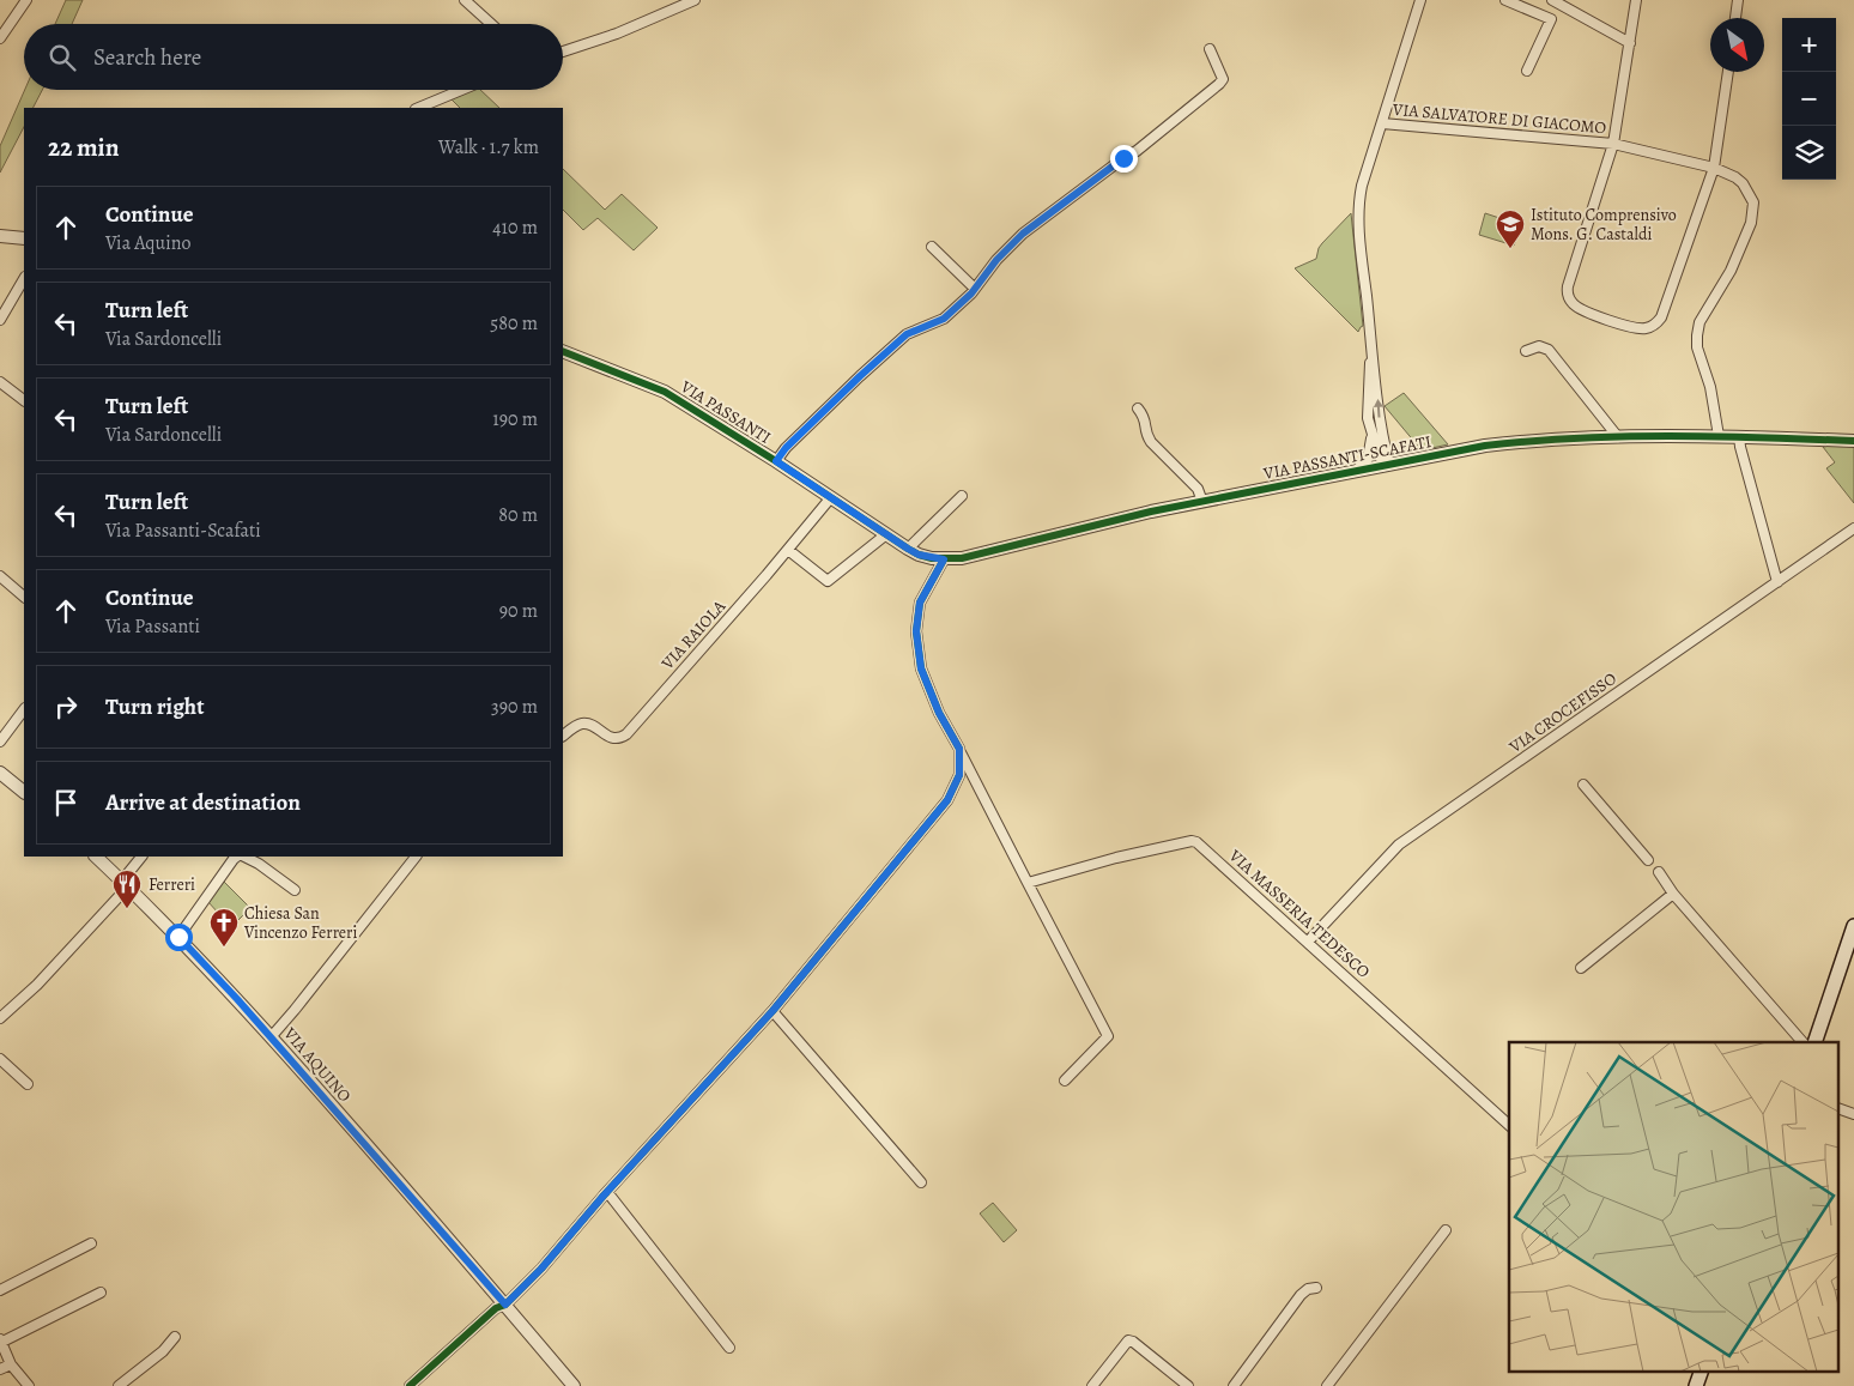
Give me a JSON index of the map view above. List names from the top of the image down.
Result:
{
  "streets": {
    "street": [
      "VIA SALVATORE DI GIACOMO",
      "VIA PASSANTI",
      "VIA PASSANTI-SCAFATI",
      "VIA RAIOLA",
      "VIA CROCEFISSO",
      "VIA MASSERIA TEDESCO",
      "VIA AQUINO"
    ]
  },
  "crossings": [
    ["VIA SALVATORE DI GIACOMO", "VIA PASSANTI-SCAFATI"],
    ["VIA PASSANTI", "VIA PASSANTI-SCAFATI"],
    ["VIA PASSANTI", "VIA RAIOLA"],
    ["VIA CROCEFISSO", "VIA MASSERIA TEDESCO"]
  ],
  "places": {
    "school or university": ["Istituto Comprensivo Mons. G. Castaldi"],
    "restaurant": ["Ferreri"],
    "church": ["Chiesa San Vincenzo Ferreri"]
  },
  "north": "bottom right",
  "page": {
    "map_buttons": ["+", "−"],
    "search": "Search here",
    "heading": ["22 min", "Walk · 1.7 km"],
    "list": [
      ["Continue", "Via Aquino", "410 m"],
      ["Turn left", "Via Sardoncelli", "580 m"],
      ["Turn left", "Via Sardoncelli", "190 m"],
      ["Turn left", "Via Passanti-Scafati", "80 m"],
      ["Continue", "Via Passanti", "90 m"],
      ["Turn right", "390 m"],
      "Arrive at destination"
    ]
  }
}
